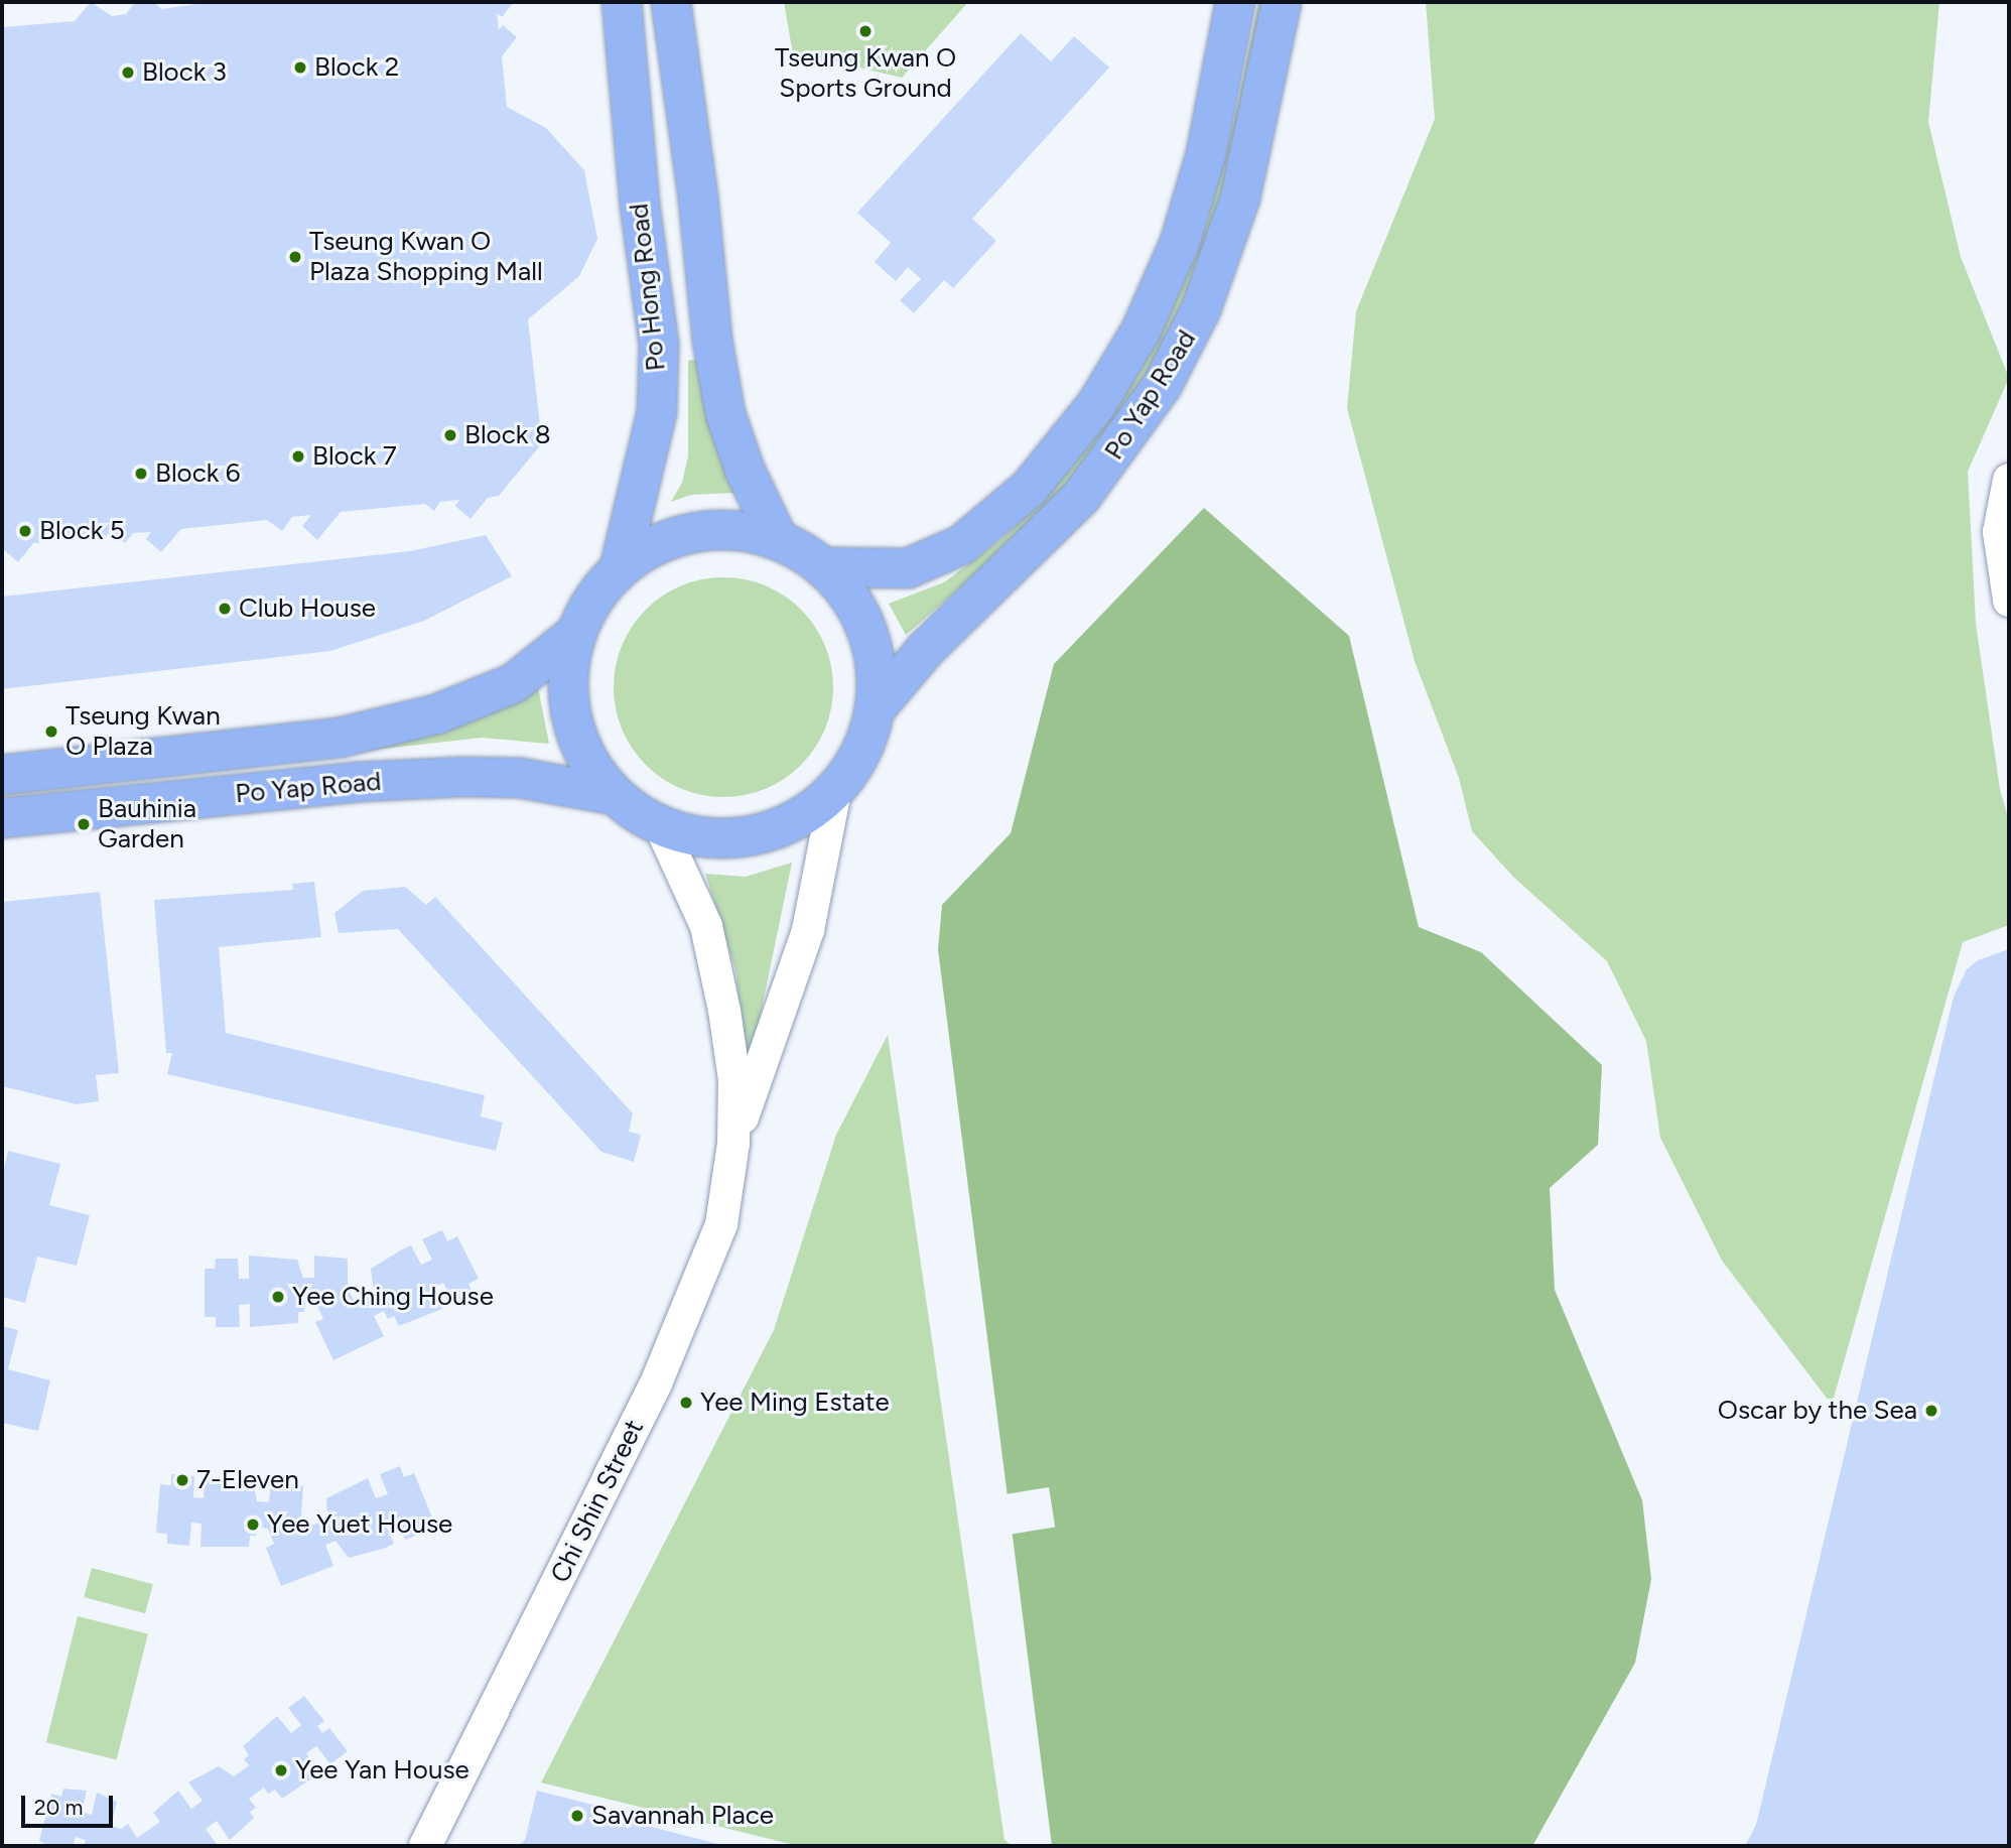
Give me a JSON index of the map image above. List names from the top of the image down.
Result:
{
  "streets": {
    "main road": ["Po Hong Road", "Po Yap Road"],
    "street": ["Chi Shin Street"]
  },
  "crossings": [
    ["Po Hong Road", "Po Yap Road"],
    ["Po Yap Road", "Chi Shin Street"]
  ],
  "places": [
    "Tseung Kwan O Sports Ground",
    "Block 2",
    "Block 3",
    "Tseung Kwan O Plaza Shopping Mall",
    "Block 8",
    "Block 7",
    "Block 6",
    "Block 5",
    "Club House",
    "Tseung Kwan O Plaza",
    "Bauhinia Garden",
    "Yee Ching House",
    "Yee Ming Estate",
    "Oscar by the Sea",
    "7-Eleven",
    "Yee Yuet House",
    "Yee Yan House",
    "Savannah Place"
  ],
  "scale_bar": "20 m"
}
